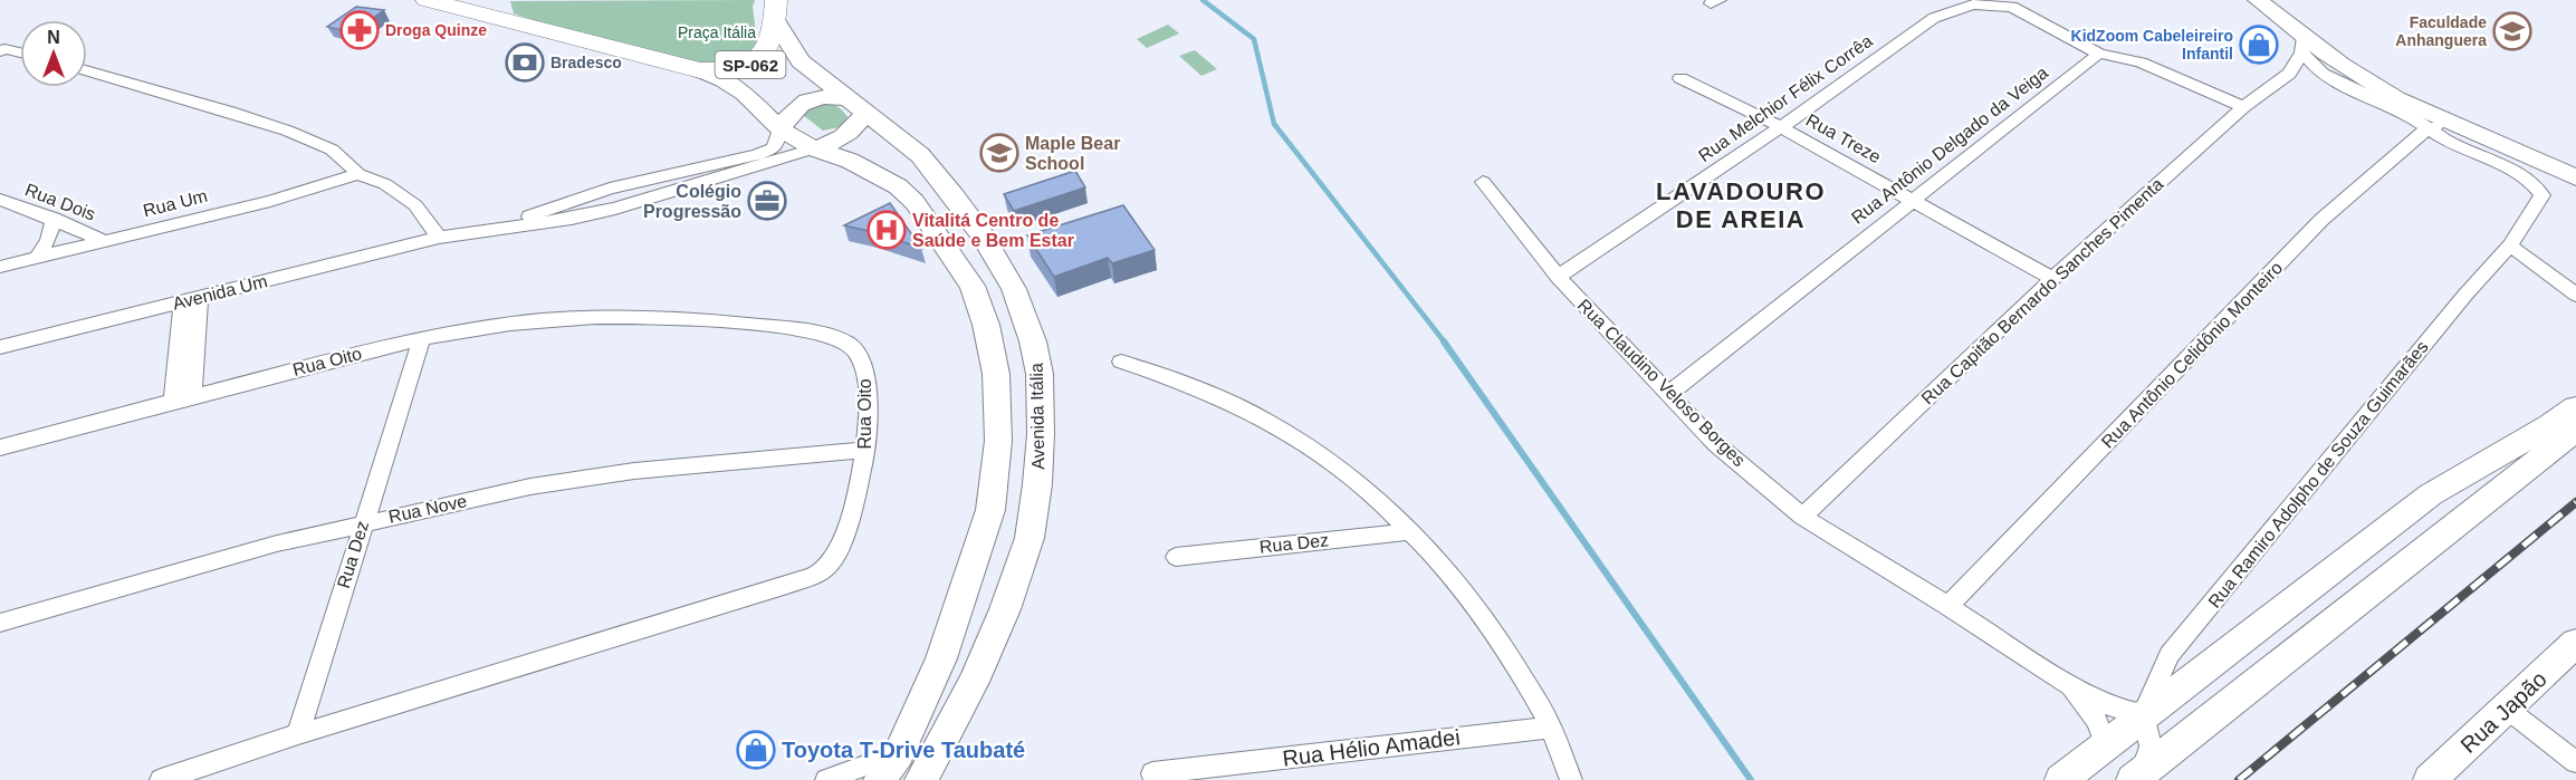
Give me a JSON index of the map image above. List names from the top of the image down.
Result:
{
  "streets": {
    "main road": ["SP-062", "Avenida Itália", "Rua Japão"],
    "street": [
      "Rua Melchior Félix Corrêa",
      "Rua Treze",
      "Rua Antônio Delgado da Veiga",
      "Rua Dois",
      "Rua Um",
      "Rua Capitão Bernardo Sanches Pimenta",
      "Avenida Um",
      "Rua Antônio Celidônio Monteiro",
      "Rua Oito",
      "Rua Claudino Veloso Borges",
      "Rua Ramiro Adolpho de Souza Guimarães",
      "Rua Nove",
      "Rua Dez",
      "Rua Hélio Amadei"
    ]
  },
  "crossings": [
    ["SP-062", "Avenida Itália"],
    ["Rua Melchior Félix Corrêa", "Rua Treze"],
    ["Rua Melchior Félix Corrêa", "Rua Claudino Veloso Borges"],
    ["Rua Treze", "Rua Antônio Delgado da Veiga"],
    ["Rua Treze", "Rua Capitão Bernardo Sanches Pimenta"],
    ["Rua Antônio Delgado da Veiga", "Rua Claudino Veloso Borges"],
    ["Rua Dois", "Rua Um"],
    ["Rua Capitão Bernardo Sanches Pimenta", "Rua Claudino Veloso Borges"],
    ["Rua Antônio Celidônio Monteiro", "Rua Claudino Veloso Borges"],
    ["Rua Antônio Celidônio Monteiro", "Rua Ramiro Adolpho de Souza Guimarães"],
    ["Rua Oito", "Rua Nove"],
    ["Rua Oito", "Rua Dez"],
    ["Rua Claudino Veloso Borges", "Rua Ramiro Adolpho de Souza Guimarães"],
    ["Rua Nove", "Rua Dez"]
  ],
  "districts": ["LAVADOURO DE AREIA"],
  "parks": ["Praça Itália"],
  "places": {
    "pharmacy": ["Droga Quinze"],
    "school or university": ["Faculdade Anhanguera", "Maple Bear School"],
    "shop": ["KidZoom Cabeleireiro Infantil", "Toyota T-Drive Taubaté"],
    "bank": ["Bradesco"],
    "office": ["Colégio Progressão"],
    "hospital": ["Vitalitá Centro de Saúde e Bem Estar"]
  },
  "north": "top"
}
